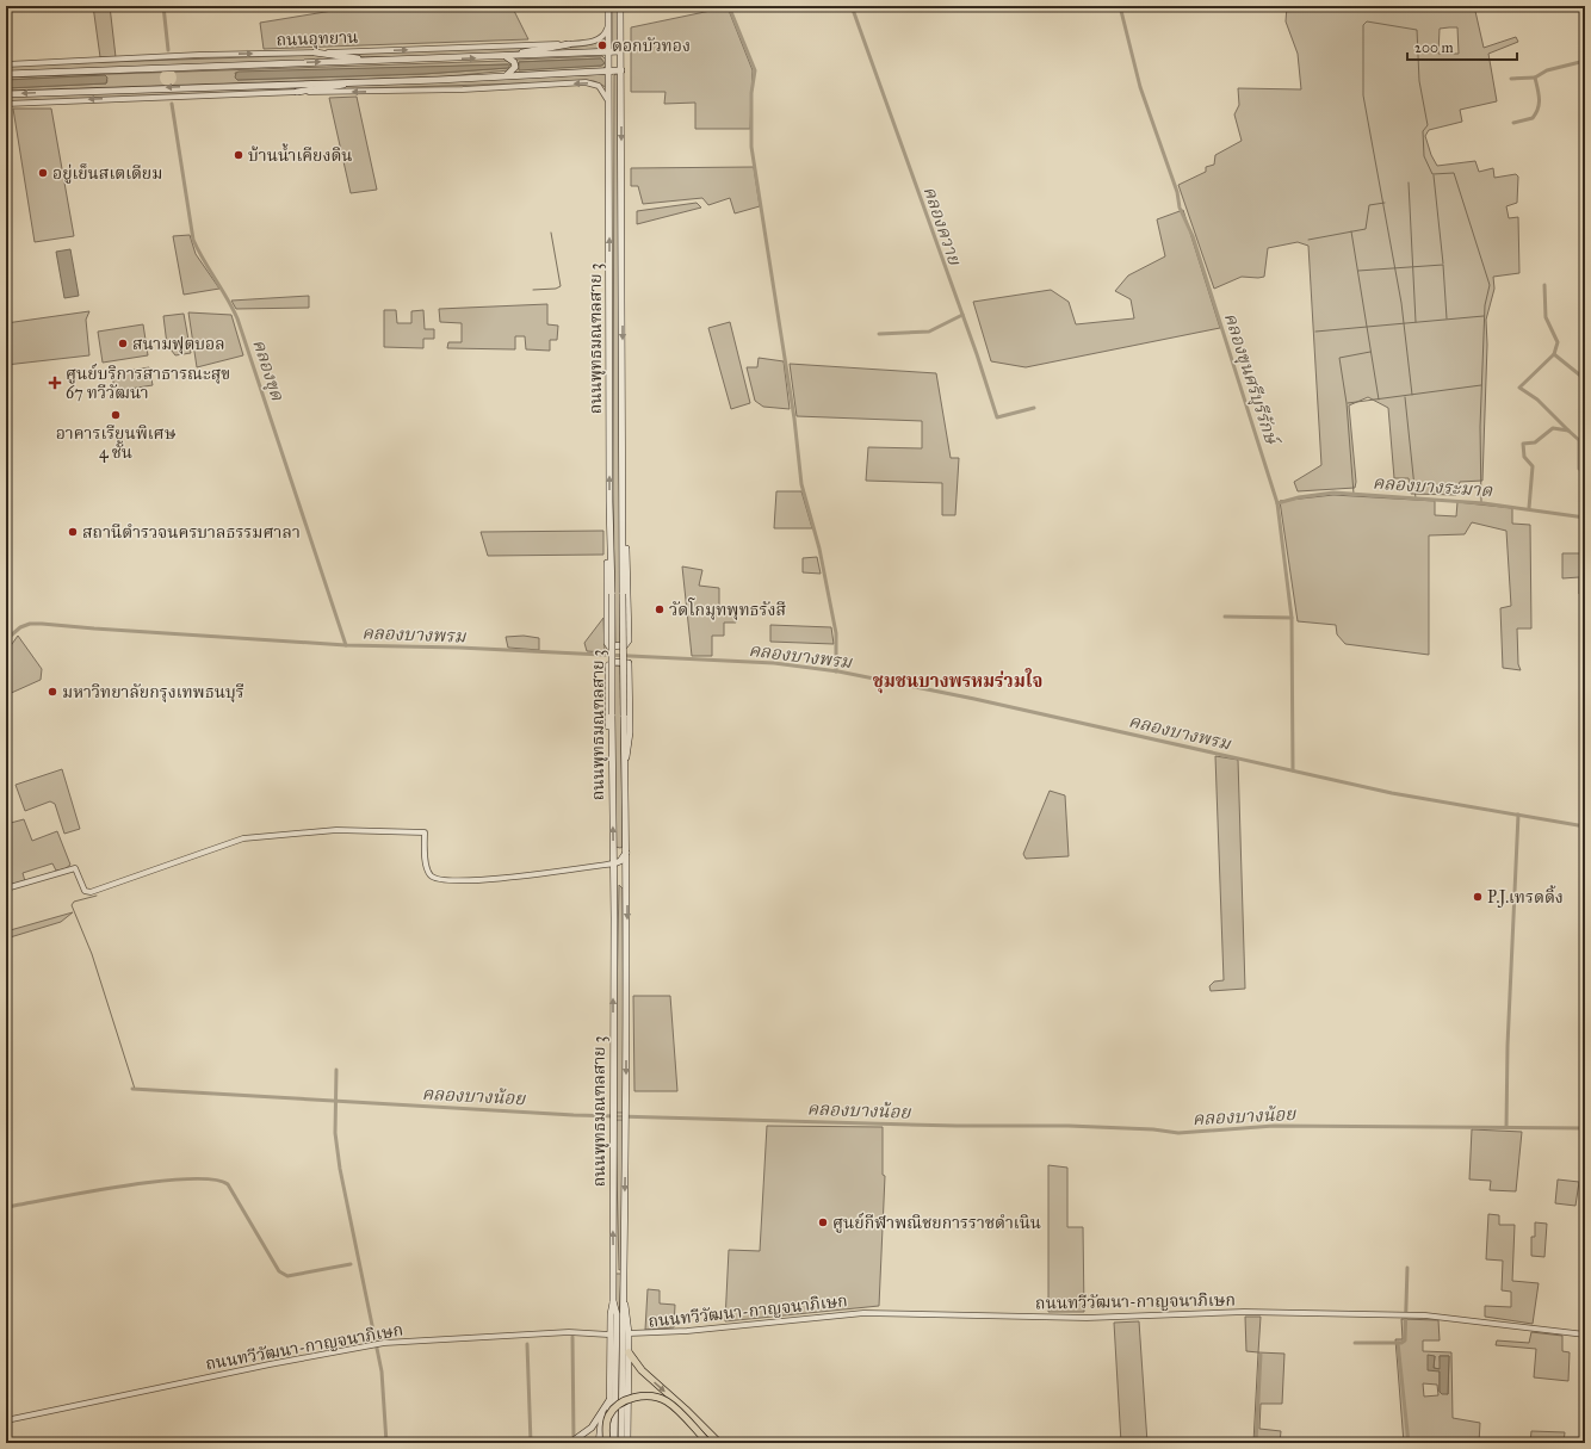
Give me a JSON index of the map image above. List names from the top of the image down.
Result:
{
  "streets": {
    "main road": ["ถนนอุทยาน", "ถนนพุทธมณฑลสาย 3"],
    "street": ["ถนนทวีวัฒนา-กาญจนาภิเษก"]
  },
  "crossings": [
    ["ถนนอุทยาน", "ถนนพุทธมณฑลสาย 3"]
  ],
  "districts": ["ชุมชนบางพรหมร่วมใจ"],
  "water": [
    "คลองควาย",
    "คลองขุด",
    "คลองขุนศรีบุรีรักษ์",
    "คลองบางระมาด",
    "คลองบางพรม",
    "คลองบางน้อย"
  ],
  "places": {
    "other": [
      "ดอกบัวทอง",
      "บ้านน้ำเคียงดิน",
      "อยู่เย็นสเตเดียม",
      "สนามฟุตบอล",
      "อาคารเรียนพิเศษ 4 ชั้น",
      "สถานีตำรวจนครบาลธรรมศาลา",
      "วัดโกมุทพุทธรังสี",
      "มหาวิทยาลัยกรุงเทพธนบุรี",
      "P.J.เทรดดิ้ง",
      "ศูนย์กีฬาพณิชยการราชดำเนิน"
    ],
    "health": ["ศูนย์บริการสาธารณะสุข 67 ทวีวัฒนา"]
  },
  "scale_bar": "200 m"
}
